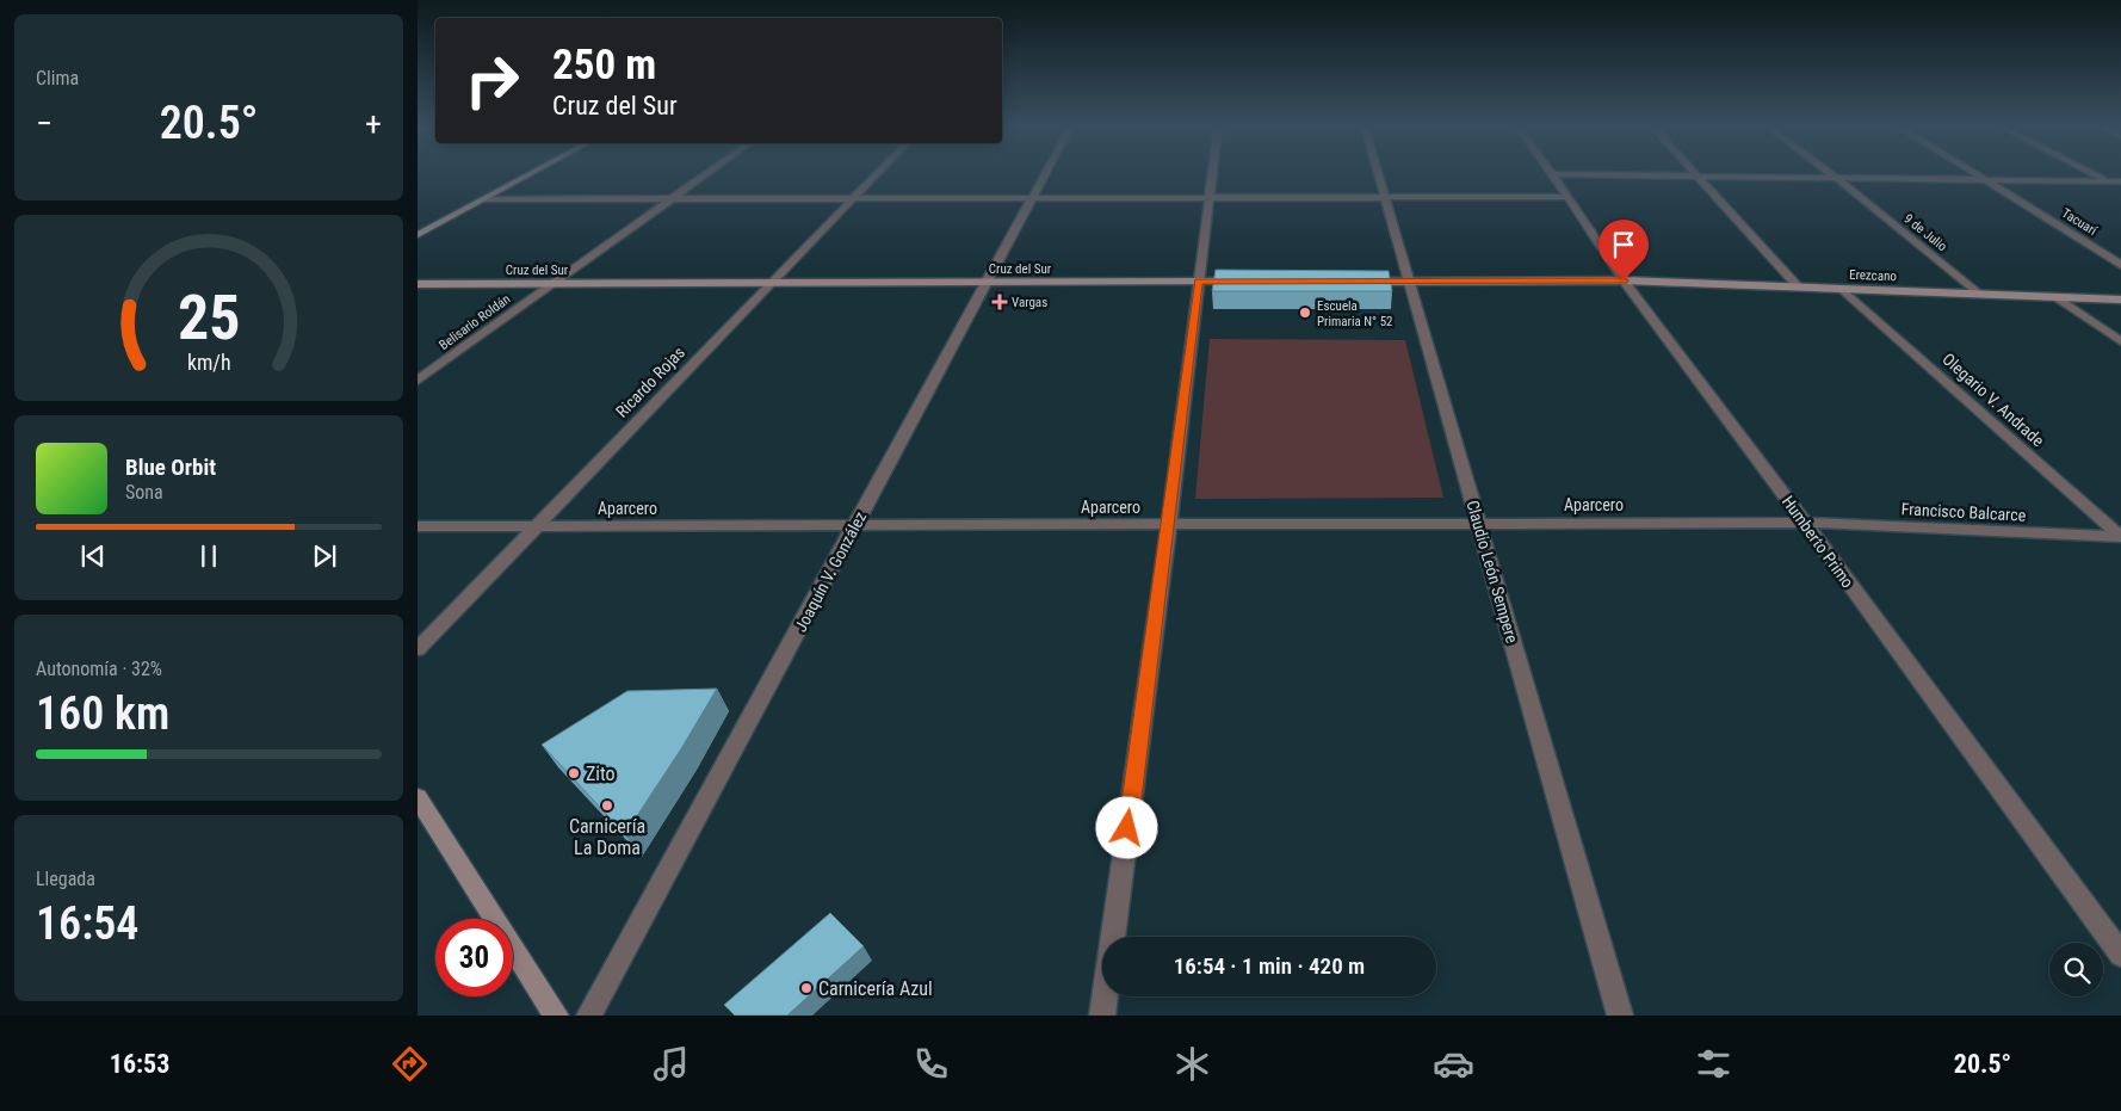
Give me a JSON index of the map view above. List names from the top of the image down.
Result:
{
  "streets": {
    "street": [
      "Tacuarí",
      "9 de Julio",
      "Cruz del Sur",
      "Erezcano",
      "Belisario Roldán",
      "Ricardo Rojas",
      "Olegario V. Andrade",
      "Aparcero",
      "Francisco Balcarce",
      "Humberto Primo",
      "Joaquín V. González",
      "Claudio León Sempere"
    ]
  },
  "crossings": [
    ["9 de Julio", "Erezcano"],
    ["Cruz del Sur", "Belisario Roldán"],
    ["Cruz del Sur", "Ricardo Rojas"],
    ["Cruz del Sur", "Joaquín V. González"],
    ["Erezcano", "Olegario V. Andrade"],
    ["Erezcano", "Humberto Primo"],
    ["Ricardo Rojas", "Aparcero"],
    ["Olegario V. Andrade", "Francisco Balcarce"],
    ["Aparcero", "Francisco Balcarce"],
    ["Aparcero", "Humberto Primo"],
    ["Aparcero", "Joaquín V. González"],
    ["Aparcero", "Claudio León Sempere"],
    ["Francisco Balcarce", "Humberto Primo"]
  ],
  "places": {
    "health": ["Vargas"],
    "other": [
      "Escuela Primaria N° 52",
      "Zito",
      "Carnicería La Doma",
      "Carnicería Azul"
    ]
  },
  "page": {
    "tile": [
      "Clima",
      ["Autonomía · 32%", "160 km"],
      ["Llegada", "16:54"]
    ],
    "turn": ["250 m", "Cruz del Sur"],
    "heat": ["−", "20.5°", "+"],
    "song": ["Blue Orbit", "Sona"],
    "limit": "30",
    "trip": "16:54 · 1 min · 420 m",
    "tabs": ["16:53", "20.5°"],
    "gauge": ["25", "km/h"]
  }
}
